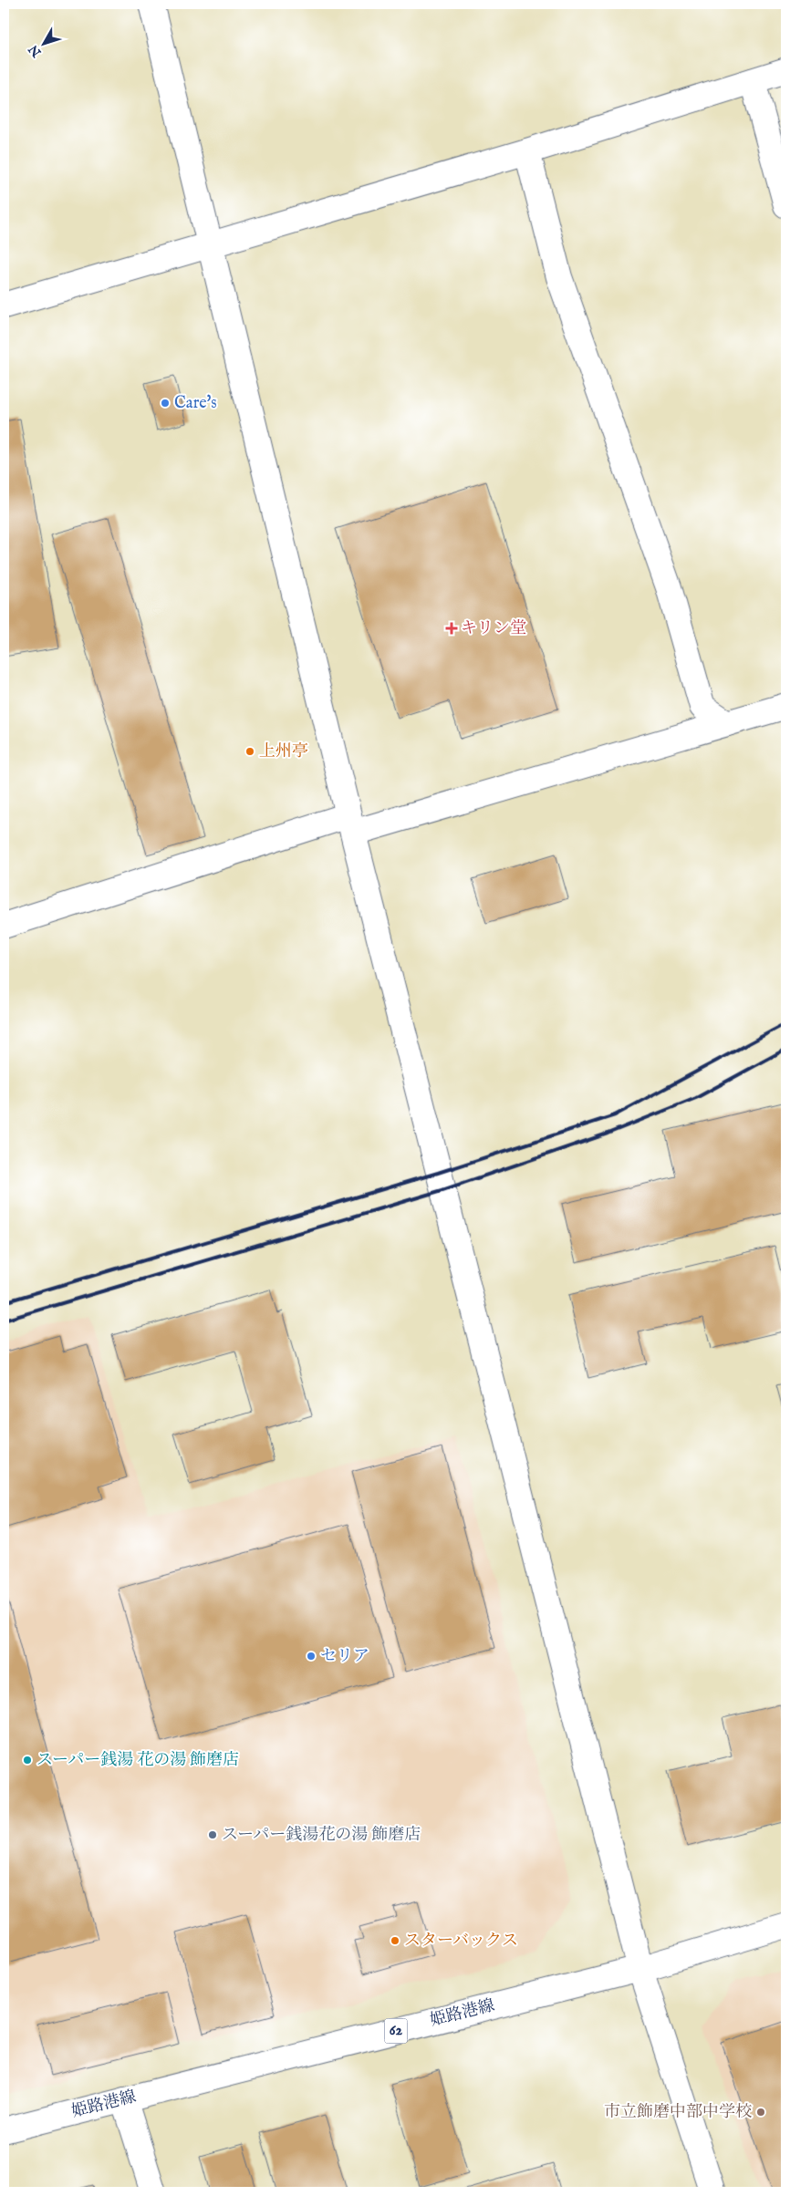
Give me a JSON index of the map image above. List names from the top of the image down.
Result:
{
  "streets": {
    "street": ["姫路港線", "62"]
  },
  "places": {
    "other": [
      "Care's",
      "上州亭",
      "セリア",
      "スーパー銭湯 花の湯 飾磨店",
      "スーパー銭湯花の湯 飾磨店",
      "スターバックス",
      "市立飾磨中部中学校"
    ],
    "health": ["キリン堂"]
  },
  "north": "bottom left"
}
